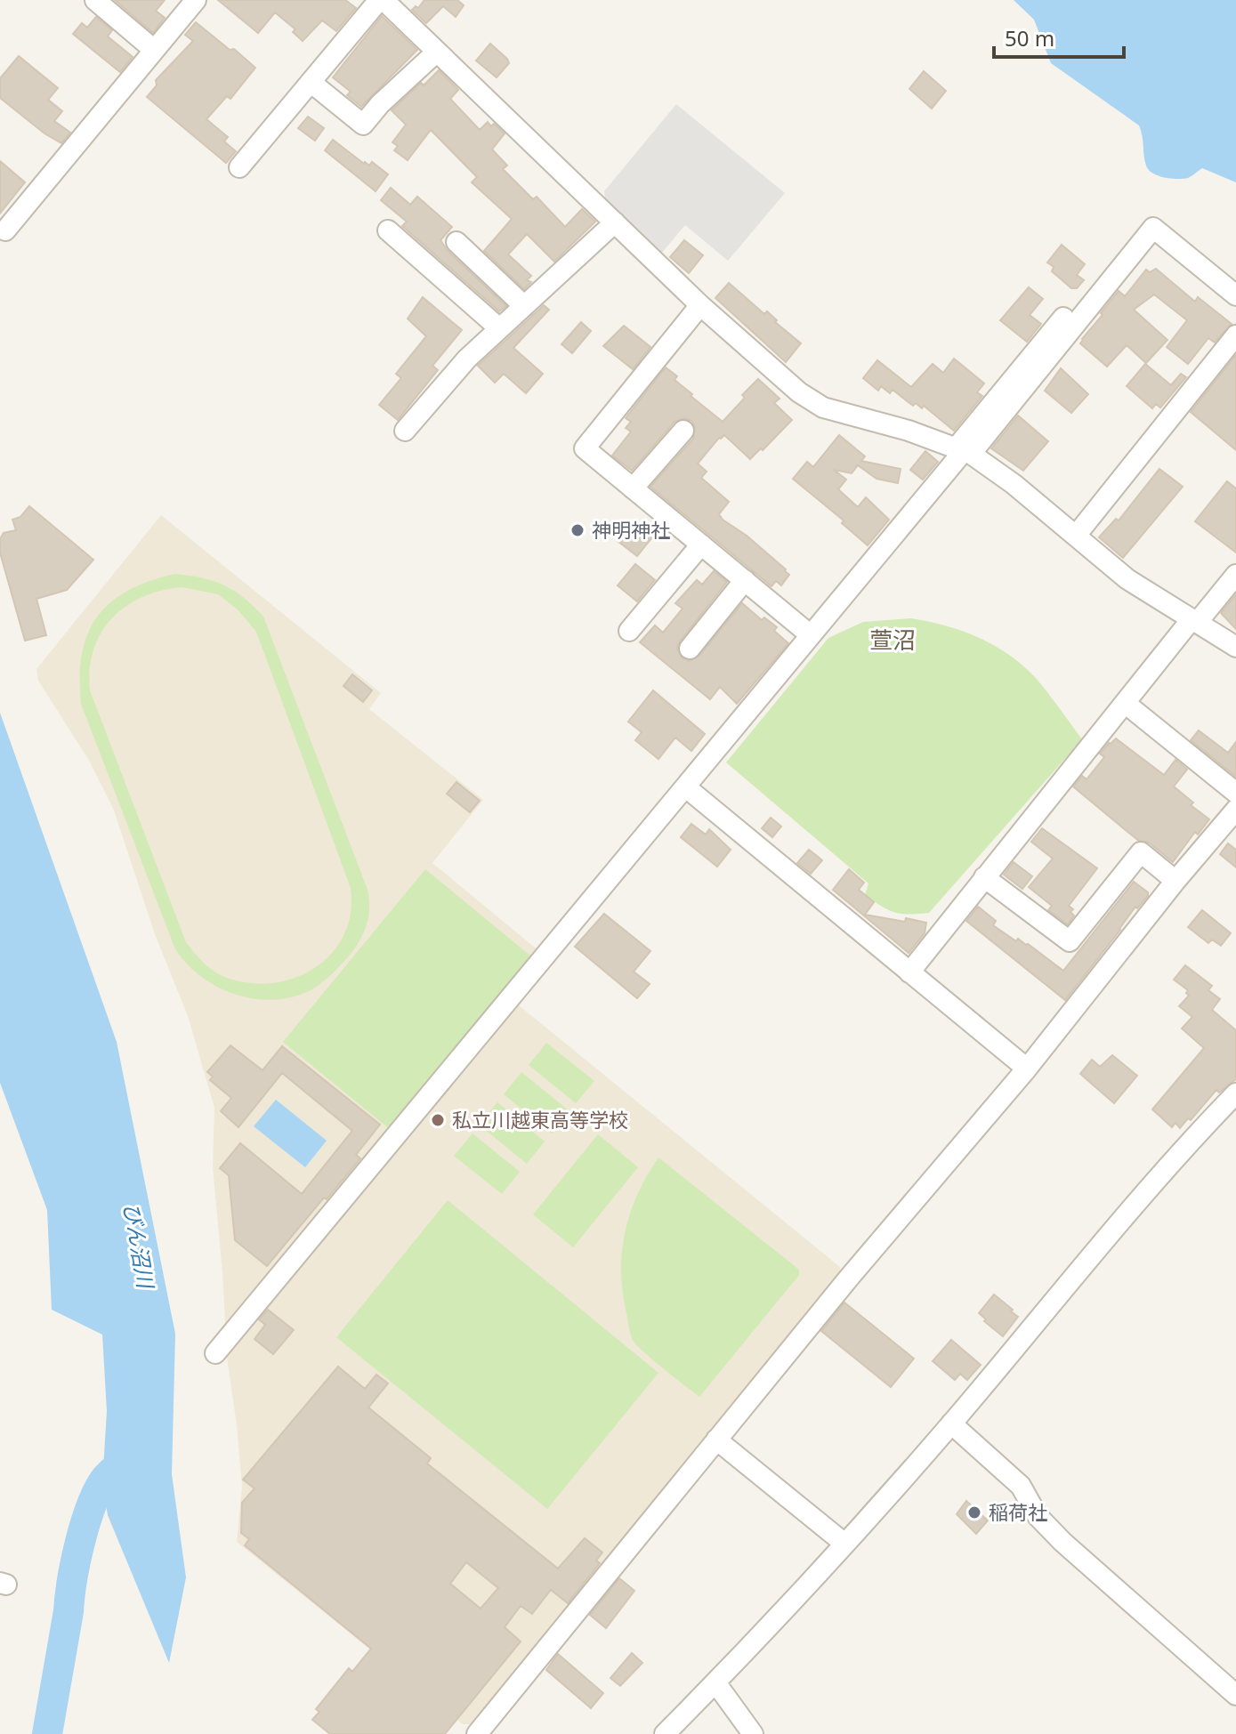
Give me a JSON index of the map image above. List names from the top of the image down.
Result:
{
  "districts": ["萱沼"],
  "water": ["びん沼川"],
  "places": ["神明神社", "私立川越東高等学校", "稲荷社"],
  "scale_bar": "50 m"
}
